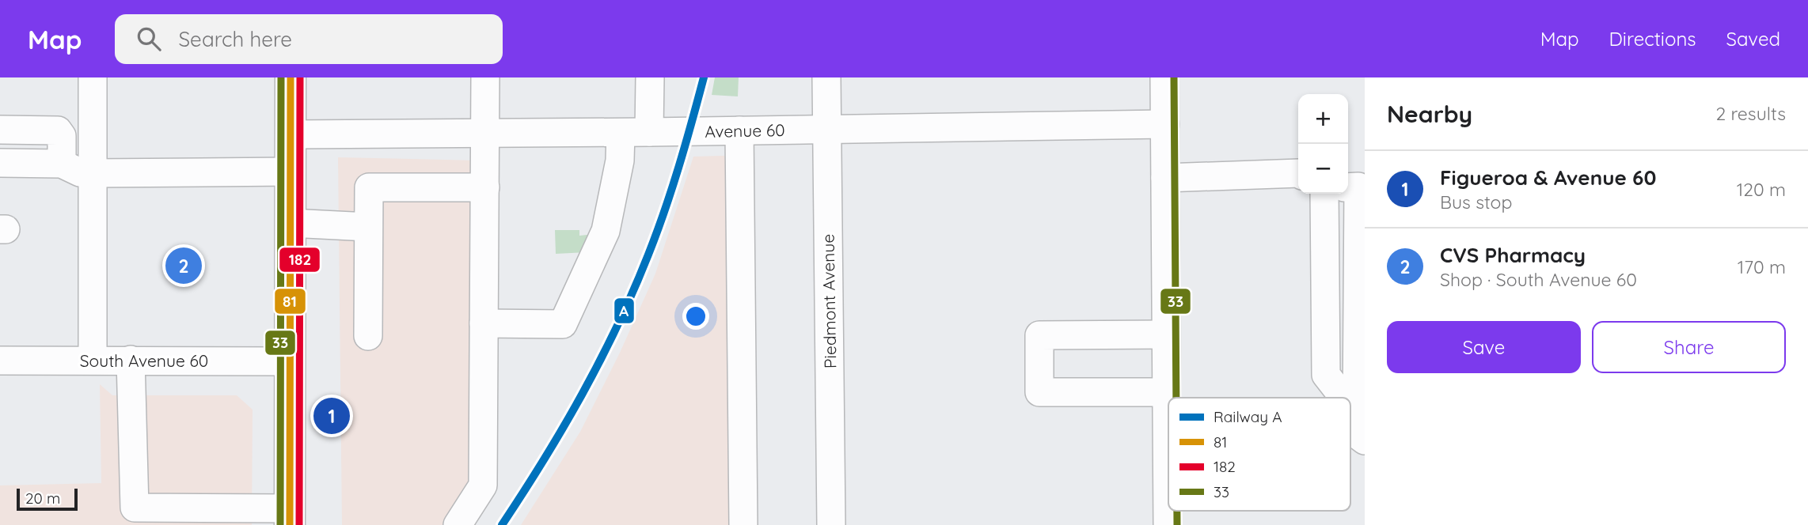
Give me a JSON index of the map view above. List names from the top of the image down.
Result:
{
  "streets": {
    "street": ["Avenue 60", "Piedmont Avenue", "South Avenue 60"]
  },
  "crossings": [
    ["Avenue 60", "Piedmont Avenue"]
  ],
  "lines": [
    "rail line A",
    "transit line 81",
    "transit line 182",
    "transit line 33"
  ],
  "legend": [
    "Railway A",
    "81",
    "182",
    "33"
  ],
  "scale_bar": "20 m",
  "page": {
    "header": "Map",
    "search": "Search here",
    "nav": ["Map", "Directions", "Saved"],
    "heading": ["Nearby", "2 results"],
    "map_buttons": ["+", "−"],
    "list": [
      {
        "mark": "1",
        "name": "Figueroa & Avenue 60",
        "note": "Bus stop",
        "value": "120 m"
      },
      {
        "mark": "2",
        "name": "CVS Pharmacy",
        "note": "Shop · South Avenue 60",
        "value": "170 m"
      }
    ],
    "pins": ["2", "1"],
    "buttons": ["Save", "Share"],
    "scale": "20 m"
  }
}
